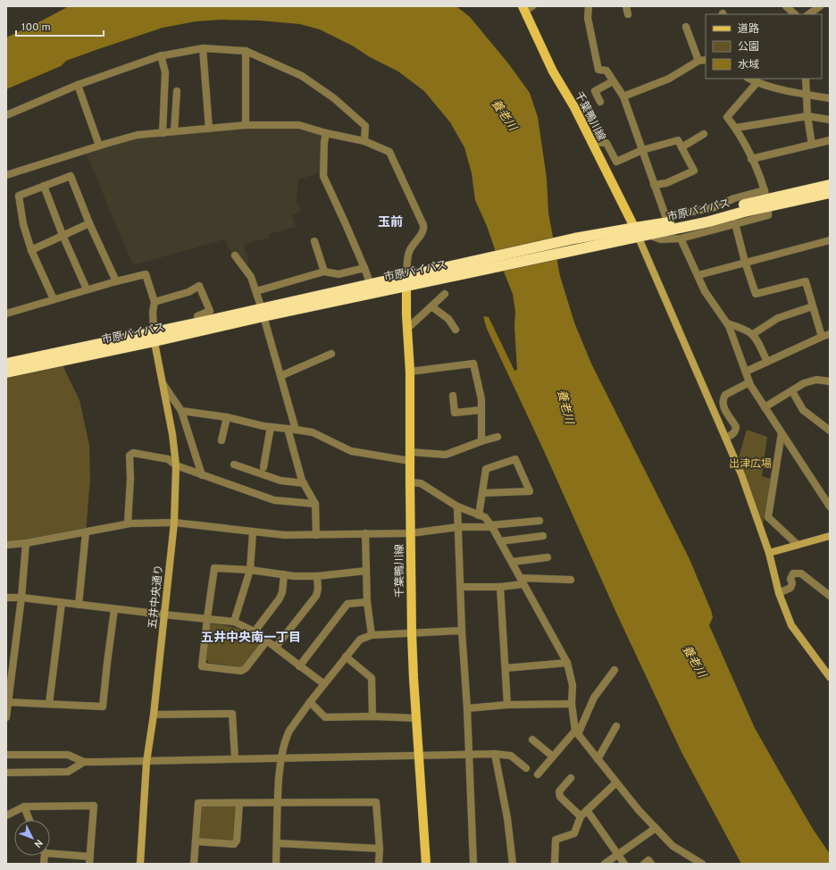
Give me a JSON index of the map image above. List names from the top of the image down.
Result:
{
  "streets": {
    "highway": ["市原バイパス"],
    "main road": ["千葉鴨川線"],
    "street": ["五井中央通り"]
  },
  "crossings": [
    ["千葉鴨川線", "市原バイパス"],
    ["市原バイパス", "五井中央通り"]
  ],
  "districts": ["玉前", "五井中央南一丁目"],
  "water": ["養老川"],
  "parks": ["出津広場"],
  "legend": ["道路", "公園", "水域"],
  "scale_bar": "100 m",
  "north": "bottom right"
}
